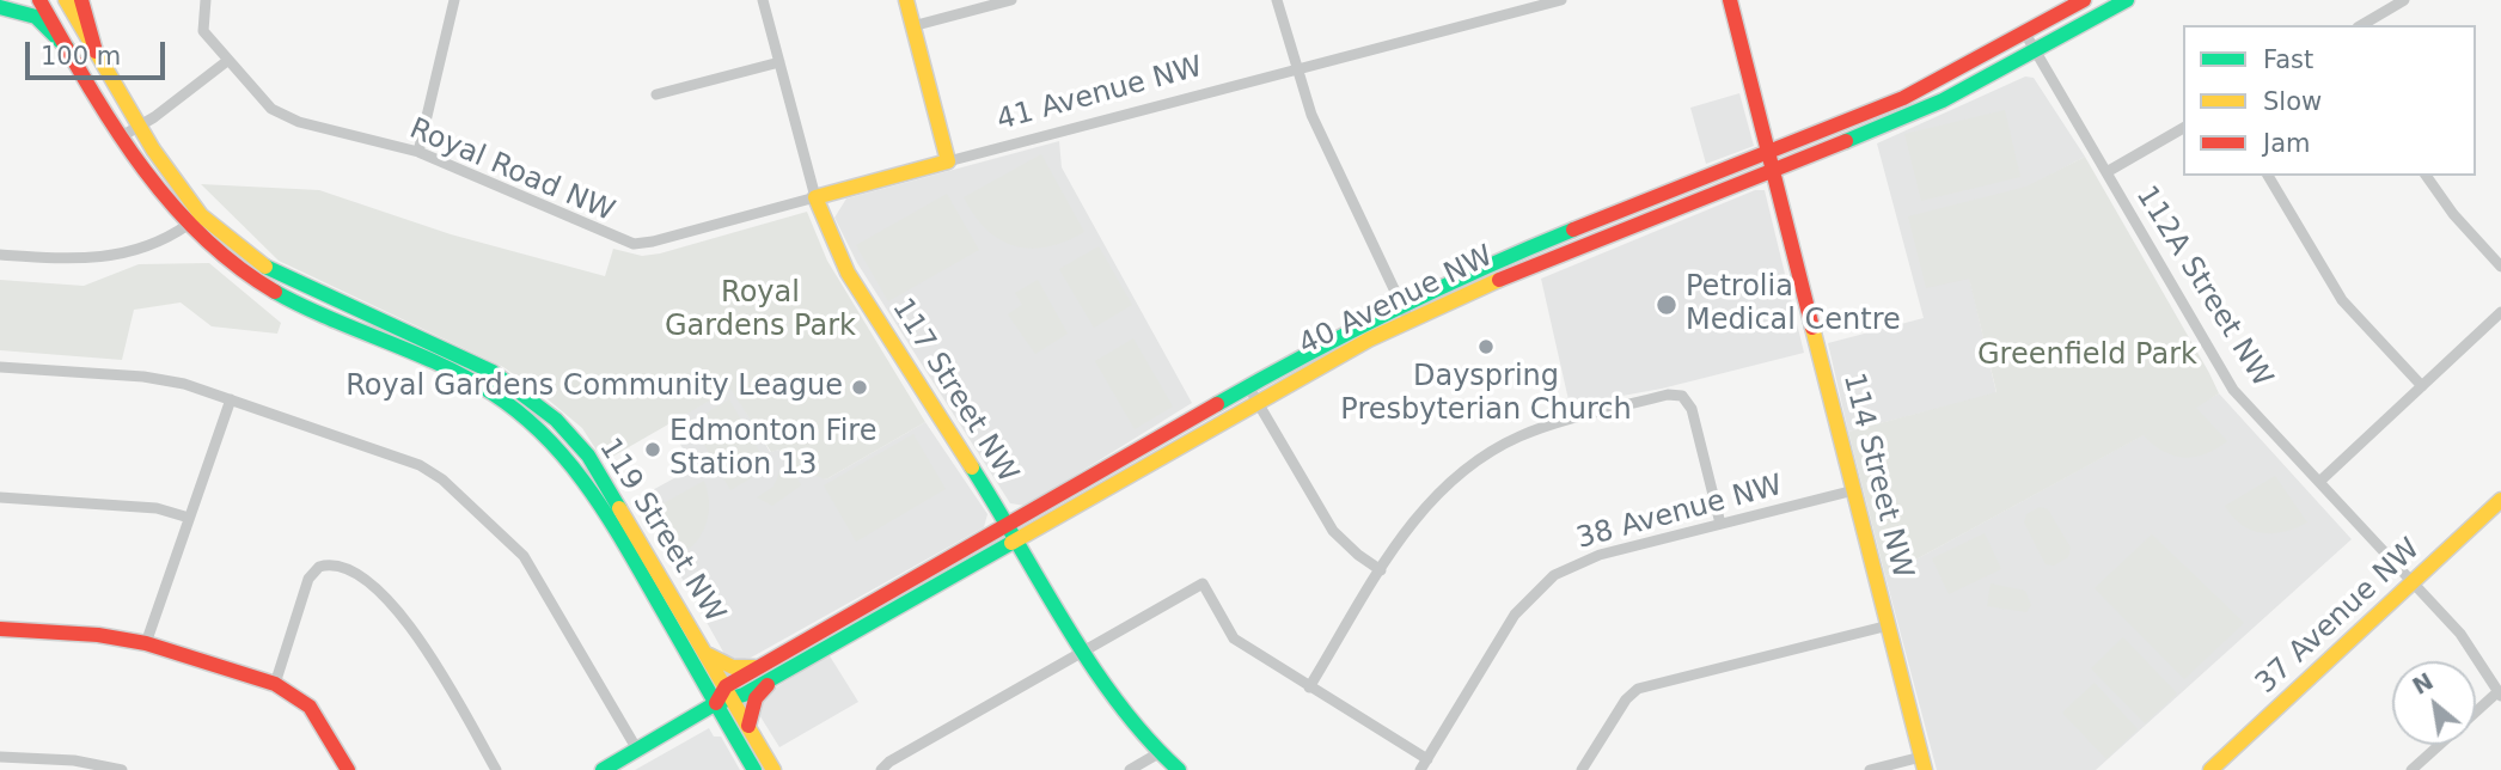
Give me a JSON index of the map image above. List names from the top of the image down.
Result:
{
  "streets": {
    "main road": [
      "41 Avenue NW",
      "40 Avenue NW",
      "117 Street NW",
      "114 Street NW",
      "119 Street NW",
      "37 Avenue NW"
    ],
    "street": ["Royal Road NW", "112A Street NW", "38 Avenue NW"]
  },
  "crossings": [
    ["41 Avenue NW", "Royal Road NW"],
    ["41 Avenue NW", "117 Street NW"],
    ["112A Street NW", "40 Avenue NW"],
    ["112A Street NW", "37 Avenue NW"],
    ["40 Avenue NW", "117 Street NW"],
    ["40 Avenue NW", "114 Street NW"],
    ["40 Avenue NW", "119 Street NW"],
    ["114 Street NW", "38 Avenue NW"]
  ],
  "parks": ["Royal Gardens Park", "Greenfield Park"],
  "places": [
    "Petrolia Medical Centre",
    "Dayspring Presbyterian Church",
    "Royal Gardens Community League",
    "Edmonton Fire Station 13"
  ],
  "legend": ["Fast", "Slow", "Jam"],
  "scale_bar": "100 m",
  "north": "top left"
}
